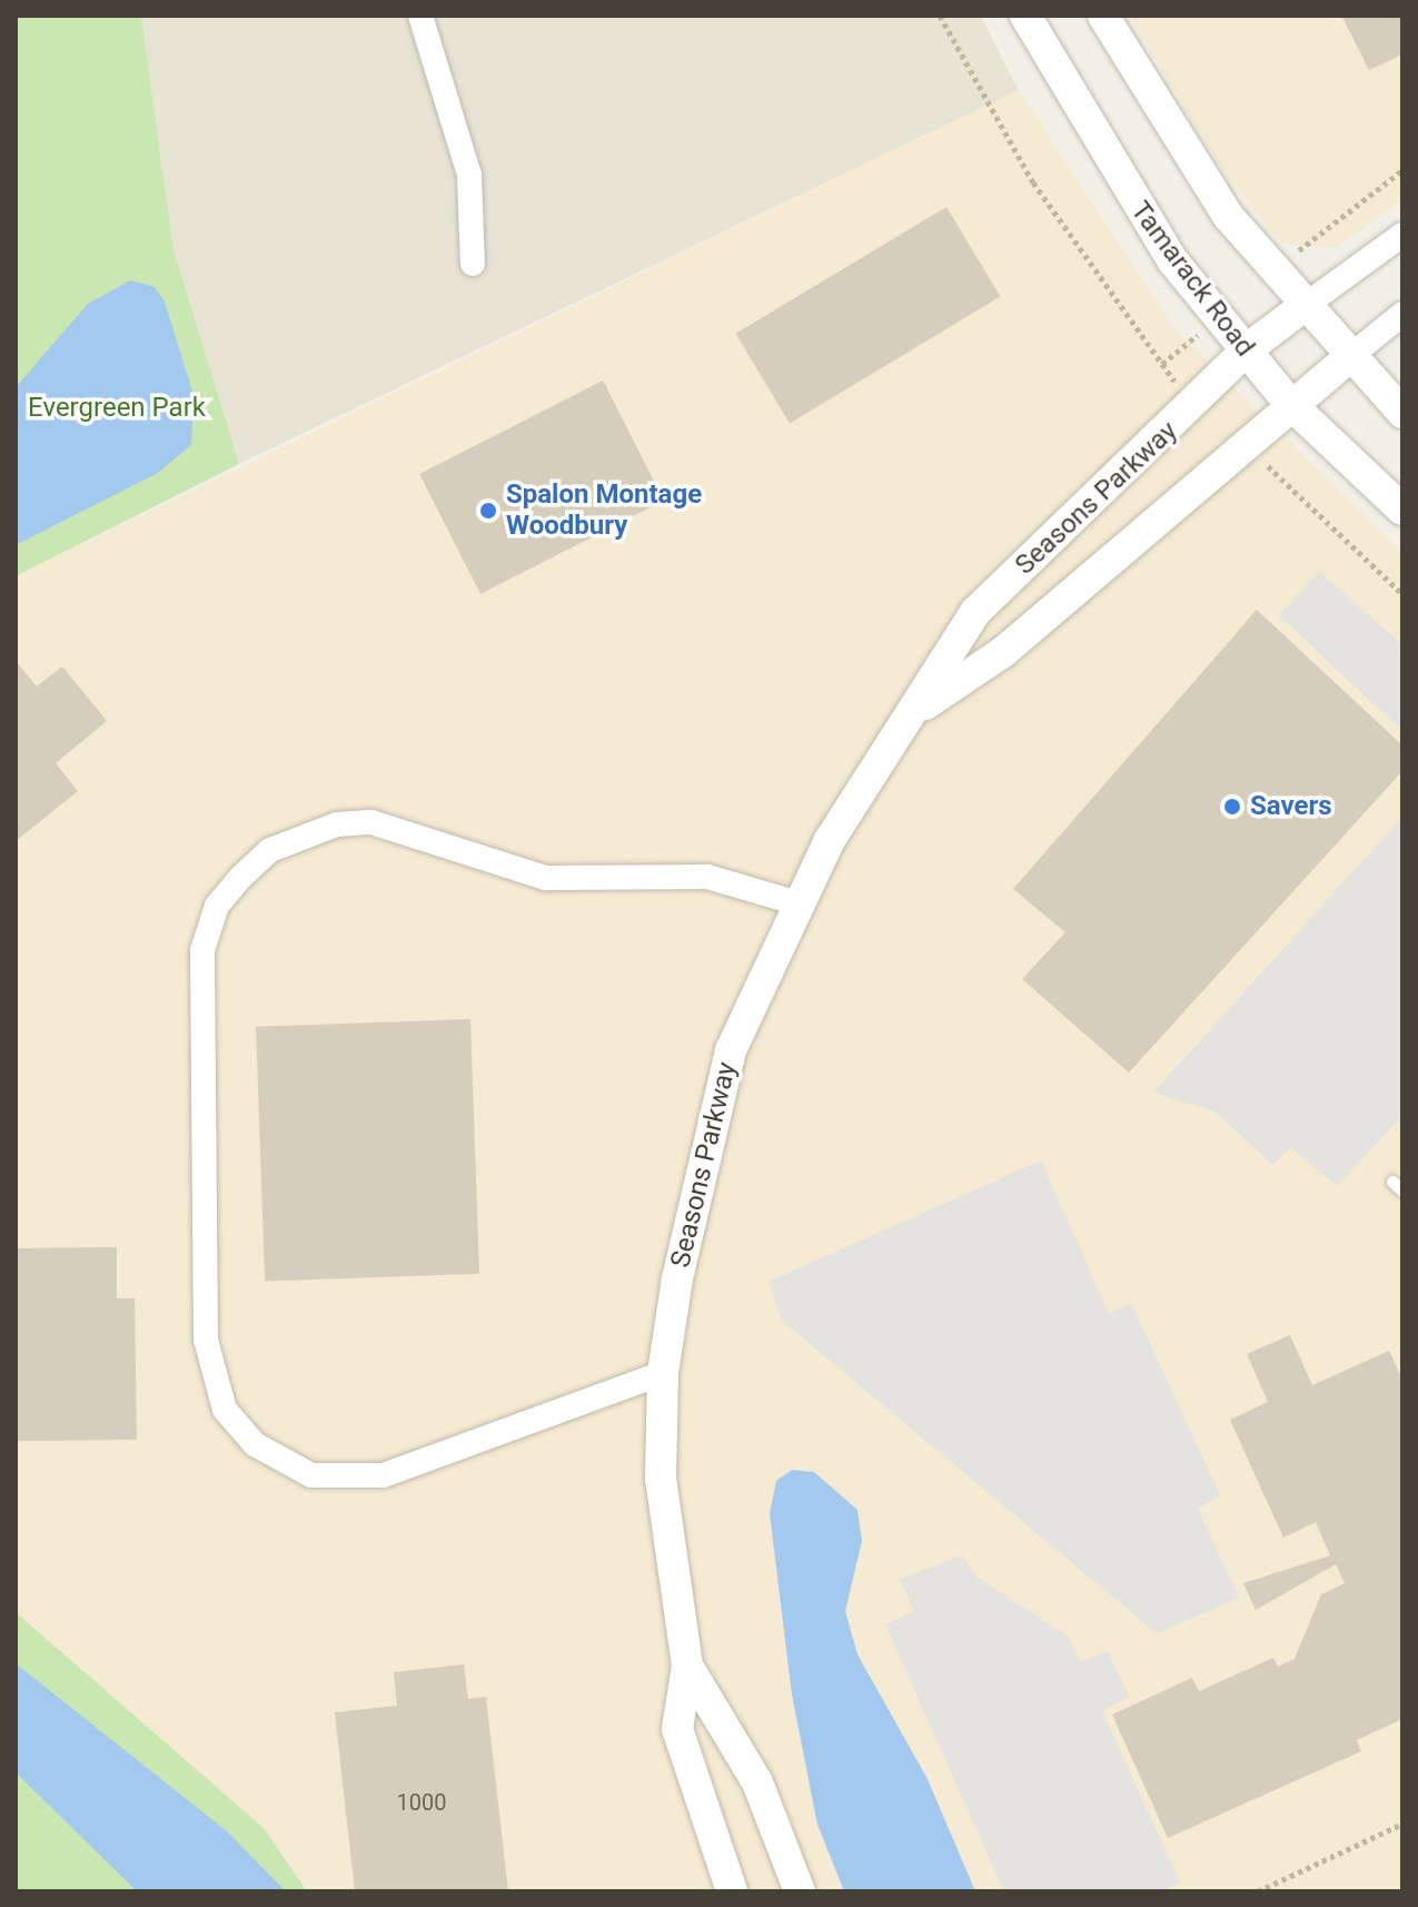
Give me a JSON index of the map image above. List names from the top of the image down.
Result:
{
  "streets": {
    "street": ["Tamarack Road", "Seasons Parkway"]
  },
  "crossings": [
    ["Tamarack Road", "Seasons Parkway"]
  ],
  "parks": ["Evergreen Park"],
  "places": ["Spalon Montage Woodbury", "Savers"],
  "house_numbers": ["1000"]
}
